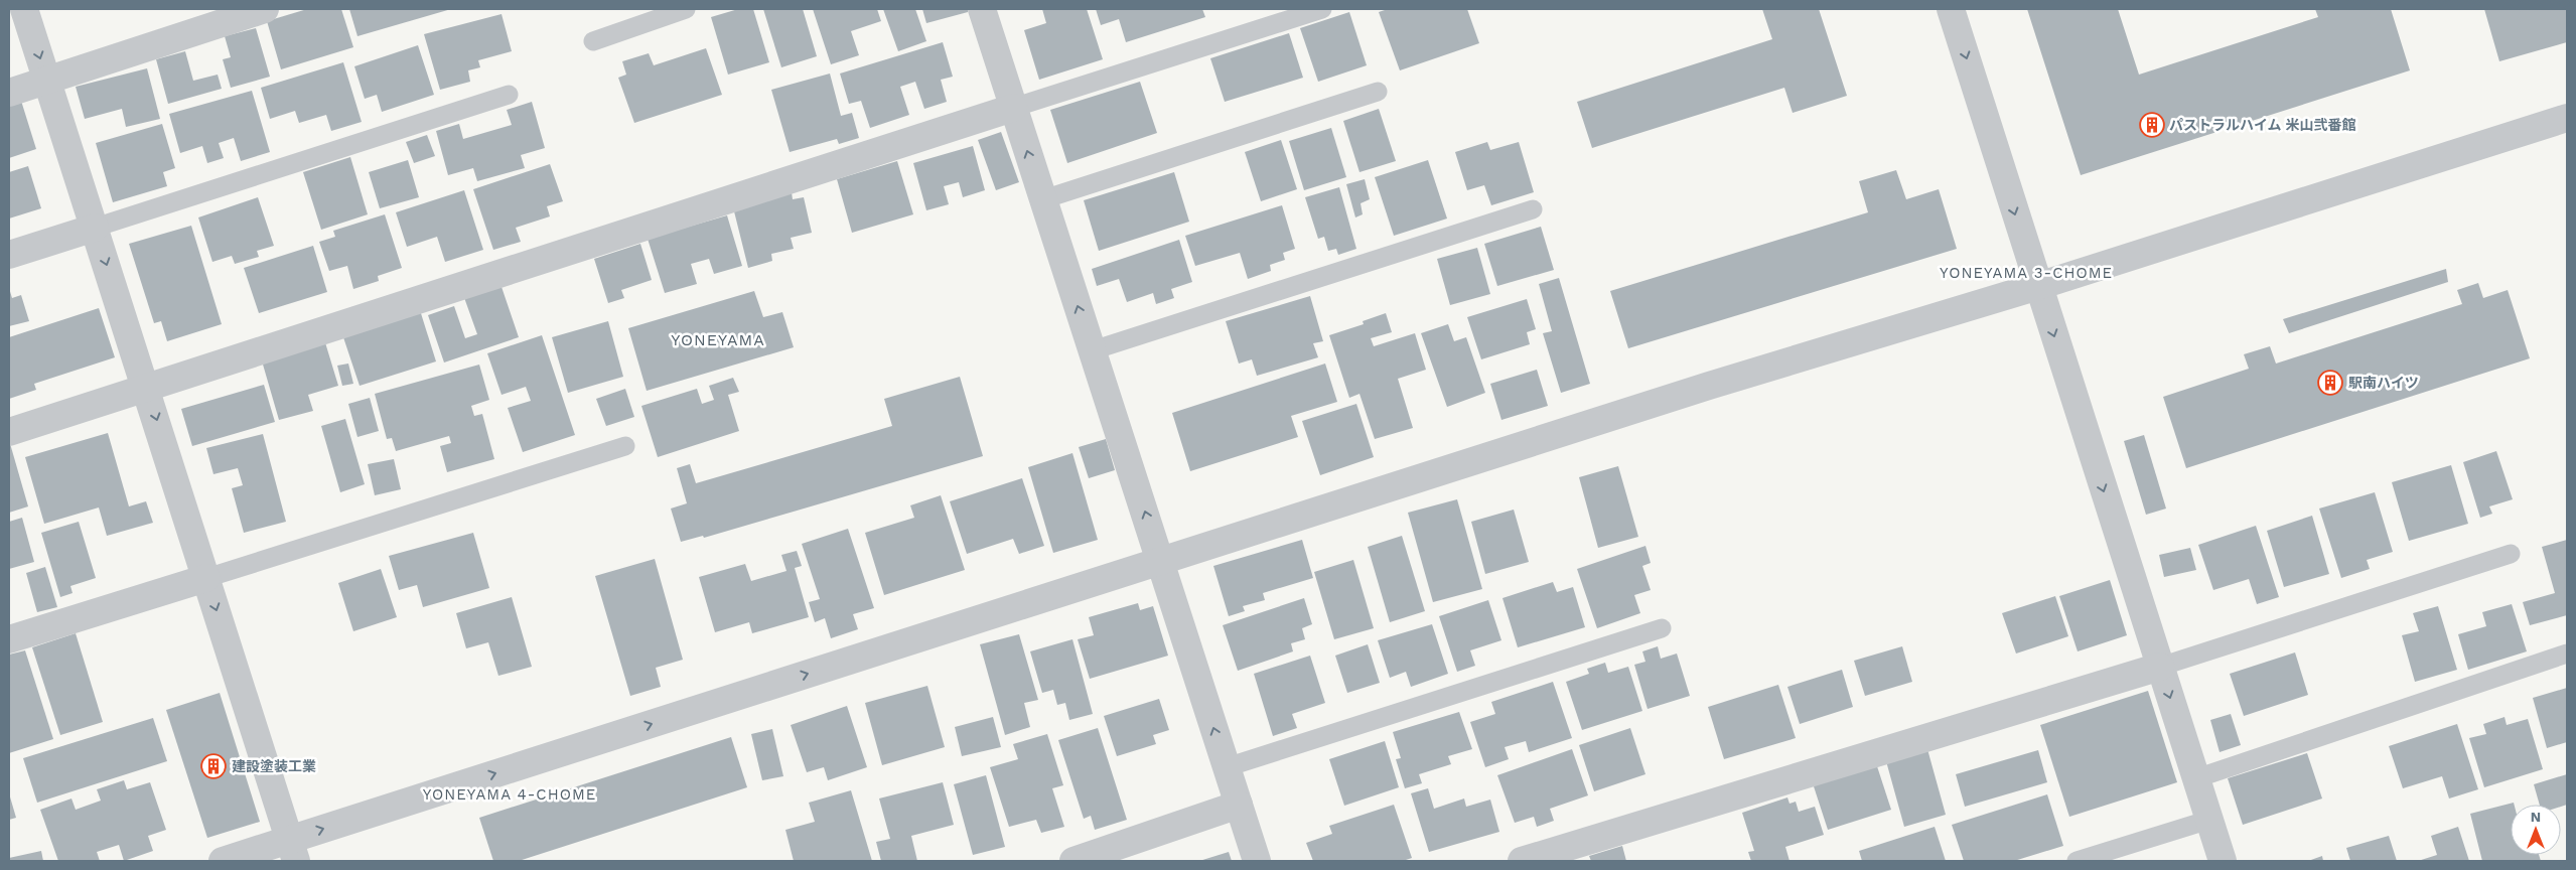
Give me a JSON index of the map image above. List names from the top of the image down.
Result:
{
  "districts": ["YONEYAMA 3-CHOME", "YONEYAMA", "YONEYAMA 4-CHOME"],
  "places": {
    "building": ["パストラルハイム 米山弐番館", "駅南ハイツ", "建設塗装工業"]
  },
  "north": "top"
}
